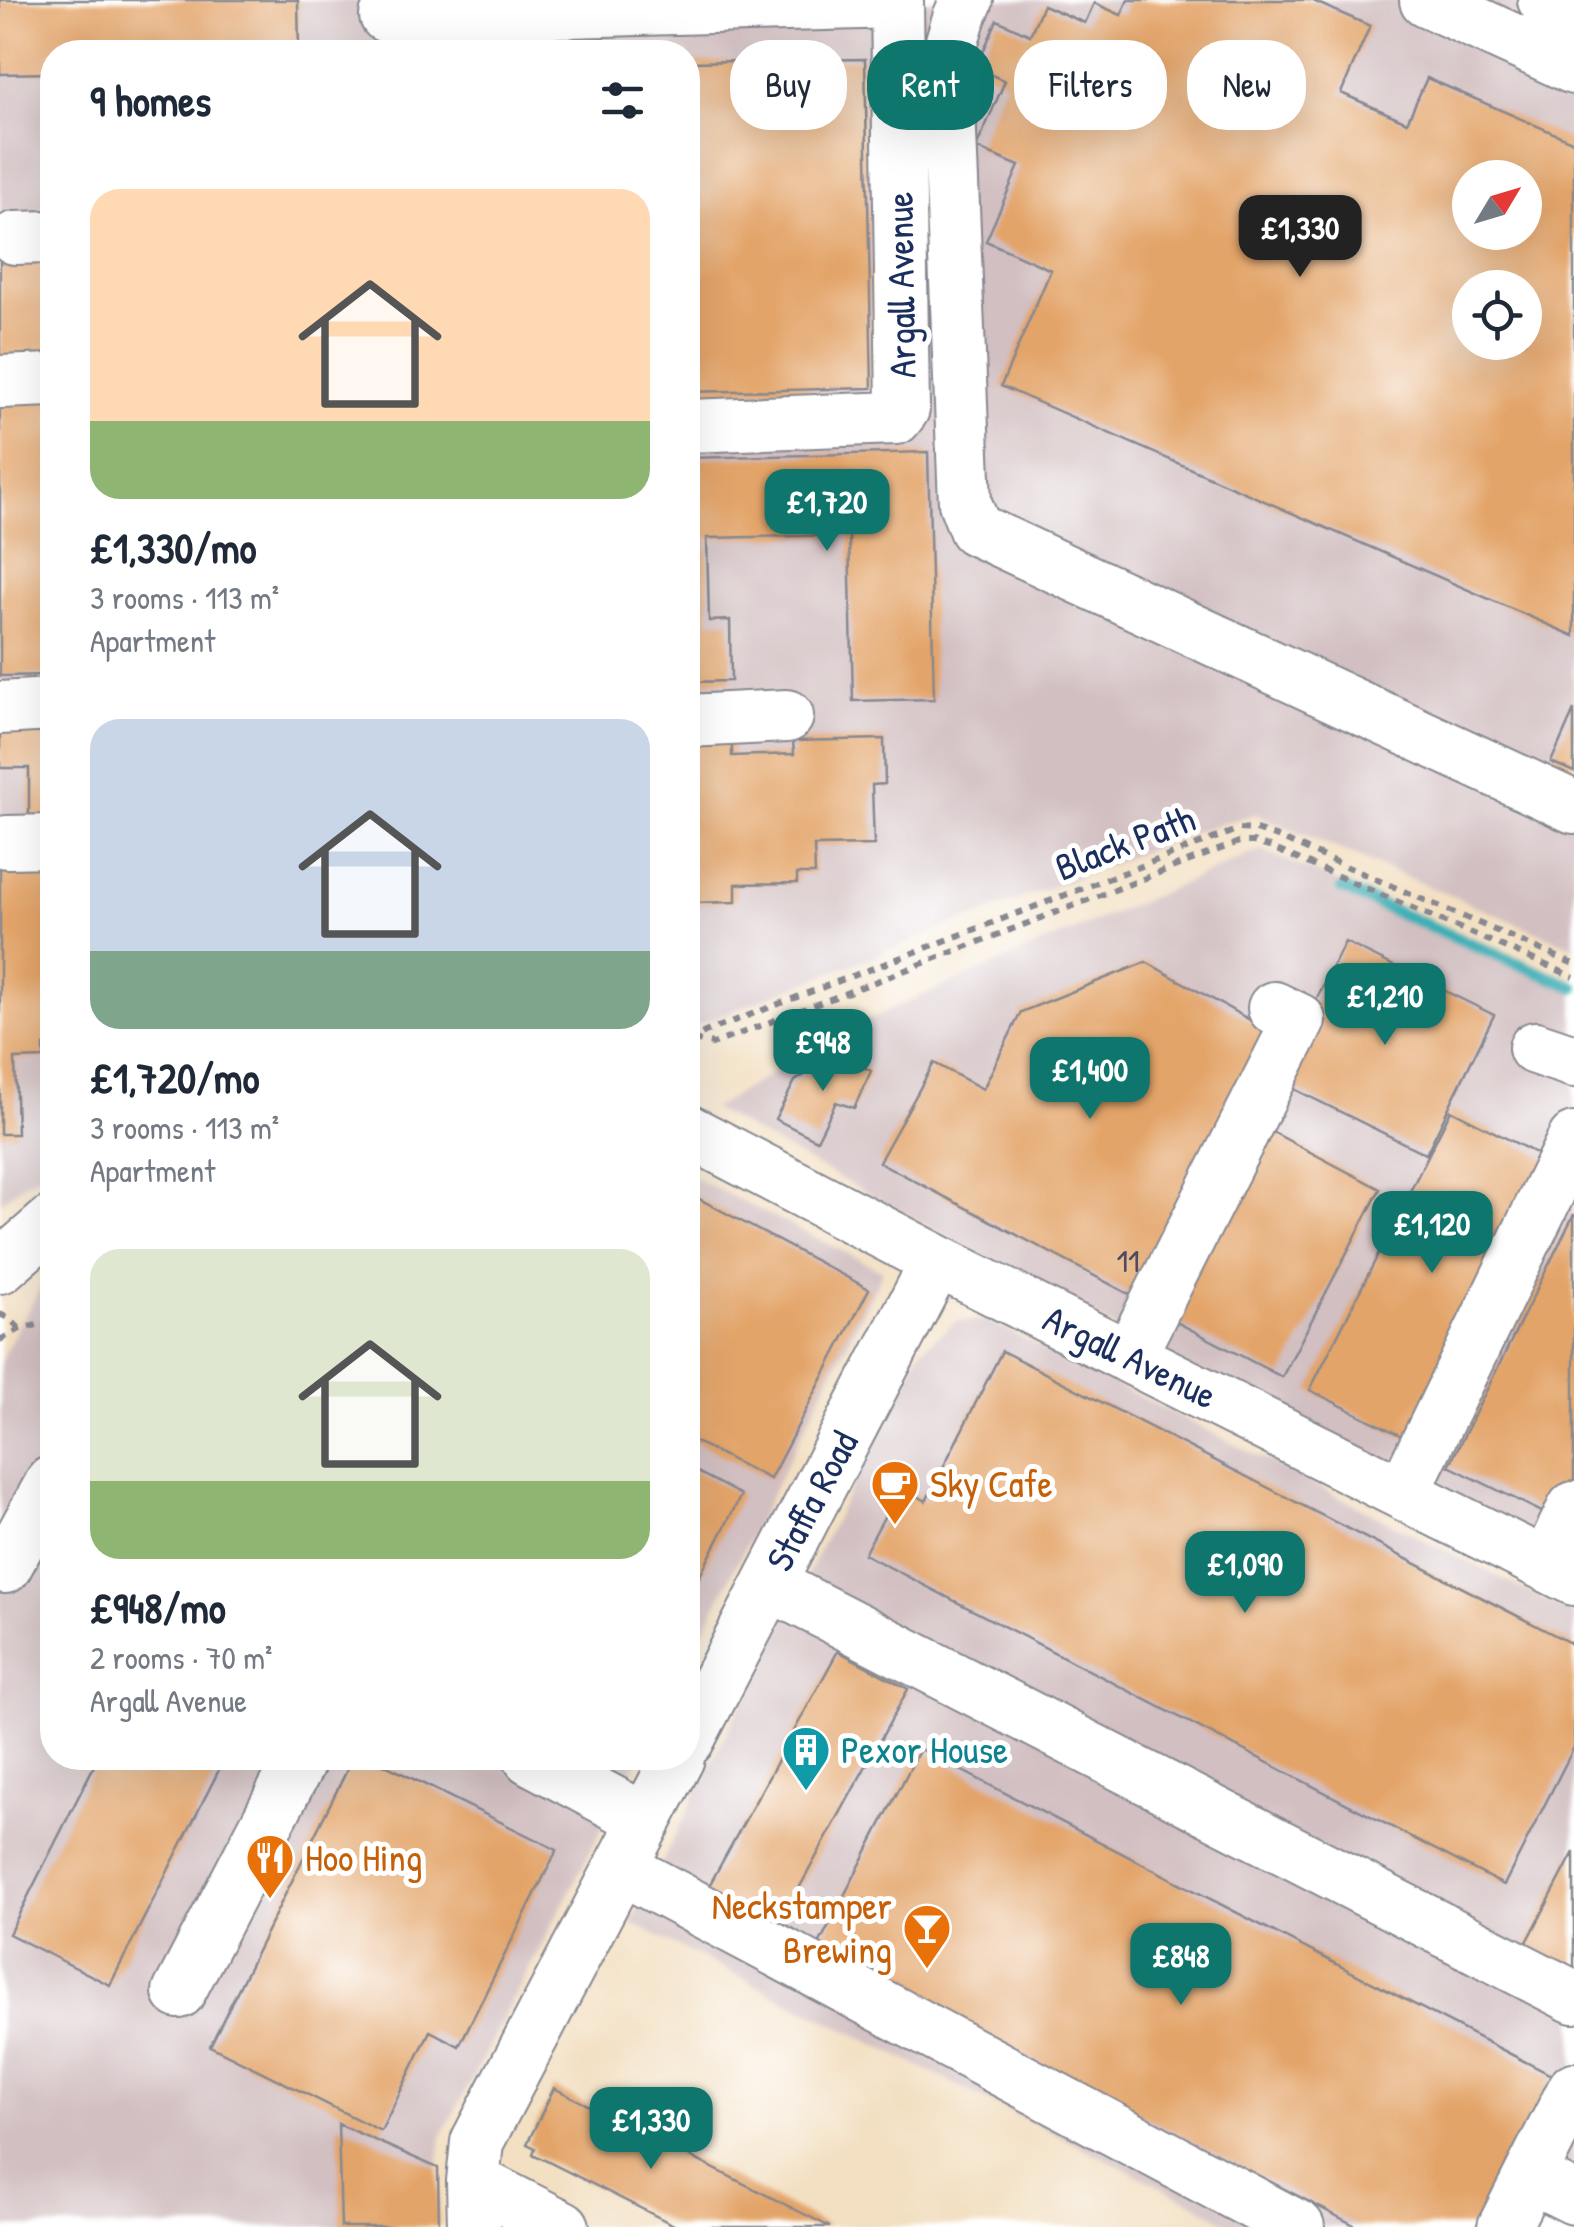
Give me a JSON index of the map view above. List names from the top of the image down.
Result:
{
  "streets": {
    "street": ["Argall Avenue", "Staffa Road"],
    "path": ["Black Path"]
  },
  "crossings": [
    ["Argall Avenue", "Staffa Road"]
  ],
  "places": {
    "cafe": ["Sky Cafe"],
    "building": ["Pexor House"],
    "restaurant": ["Hoo Hing"],
    "bar": ["Neckstamper Brewing"]
  },
  "house_numbers": ["11"],
  "north": "top right",
  "page": {
    "chip": [
      "Buy",
      "Rent",
      "Filters",
      "New"
    ],
    "heading": "9 homes",
    "list": [
      {
        "name": "£1,330/mo",
        "note": "3 rooms · 113 m² · Apartment"
      },
      {
        "name": "£1,720/mo",
        "note": "3 rooms · 113 m² · Apartment"
      },
      {
        "name": "£948/mo",
        "note": "2 rooms · 70 m² · Argall Avenue"
      }
    ],
    "price": [
      "£1,330",
      "£1,720",
      "£1,210",
      "£948",
      "£1,400",
      "£1,120",
      "£1,090",
      "£848",
      "£1,330"
    ]
  }
}
